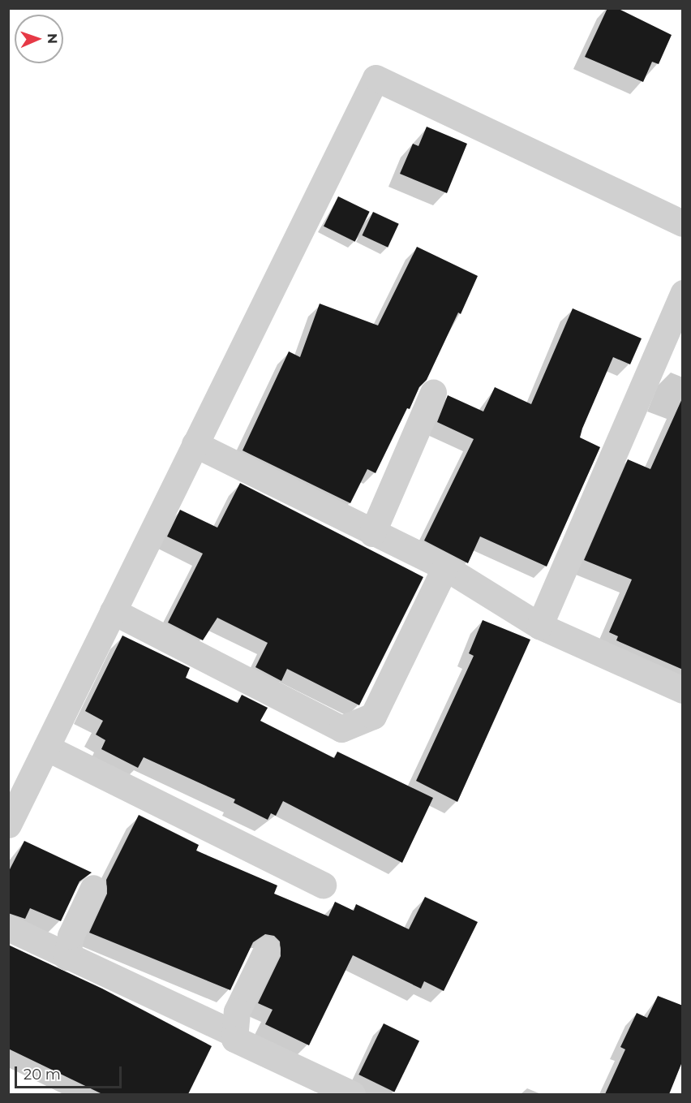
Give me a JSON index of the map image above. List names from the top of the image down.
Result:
{
  "scale_bar": "20 m",
  "north": "right"
}
